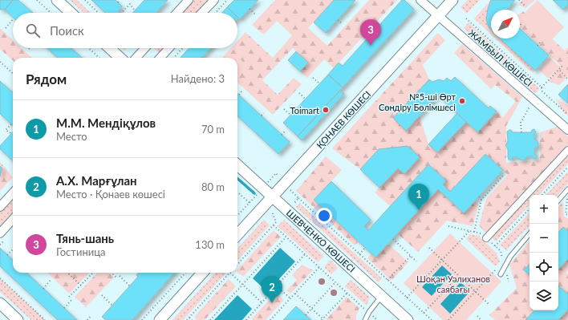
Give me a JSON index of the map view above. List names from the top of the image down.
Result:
{
  "streets": {
    "street": ["ЖАМБЫЛ КӨШЕСІ", "ҚОНАЕВ КӨШЕСІ", "ШЕВЧЕНКО КӨШЕСІ"]
  },
  "crossings": [
    ["ЖАМБЫЛ КӨШЕСІ", "ҚОНАЕВ КӨШЕСІ"],
    ["ҚОНАЕВ КӨШЕСІ", "ШЕВЧЕНКО КӨШЕСІ"]
  ],
  "parks": ["Шоқан Уәлиханов саябағы"],
  "places": ["№5-ші Өрт Сөндіру Бөлімшесі", "Toimart"],
  "north": "top right",
  "page": {
    "search": "Поиск",
    "pins": ["3", "1", "2"],
    "heading": ["Рядом", "Найдено: 3"],
    "list": [
      {
        "mark": "1",
        "name": "М.М. Мендіқұлов",
        "note": "Место",
        "value": "70 m"
      },
      {
        "mark": "2",
        "name": "А.Х. Марғұлан",
        "note": "Место · Қонаев көшесі",
        "value": "80 m"
      },
      {
        "mark": "3",
        "name": "Тянь-шань",
        "note": "Гостиница",
        "value": "130 m"
      }
    ],
    "map_buttons": ["+", "−"]
  }
}
